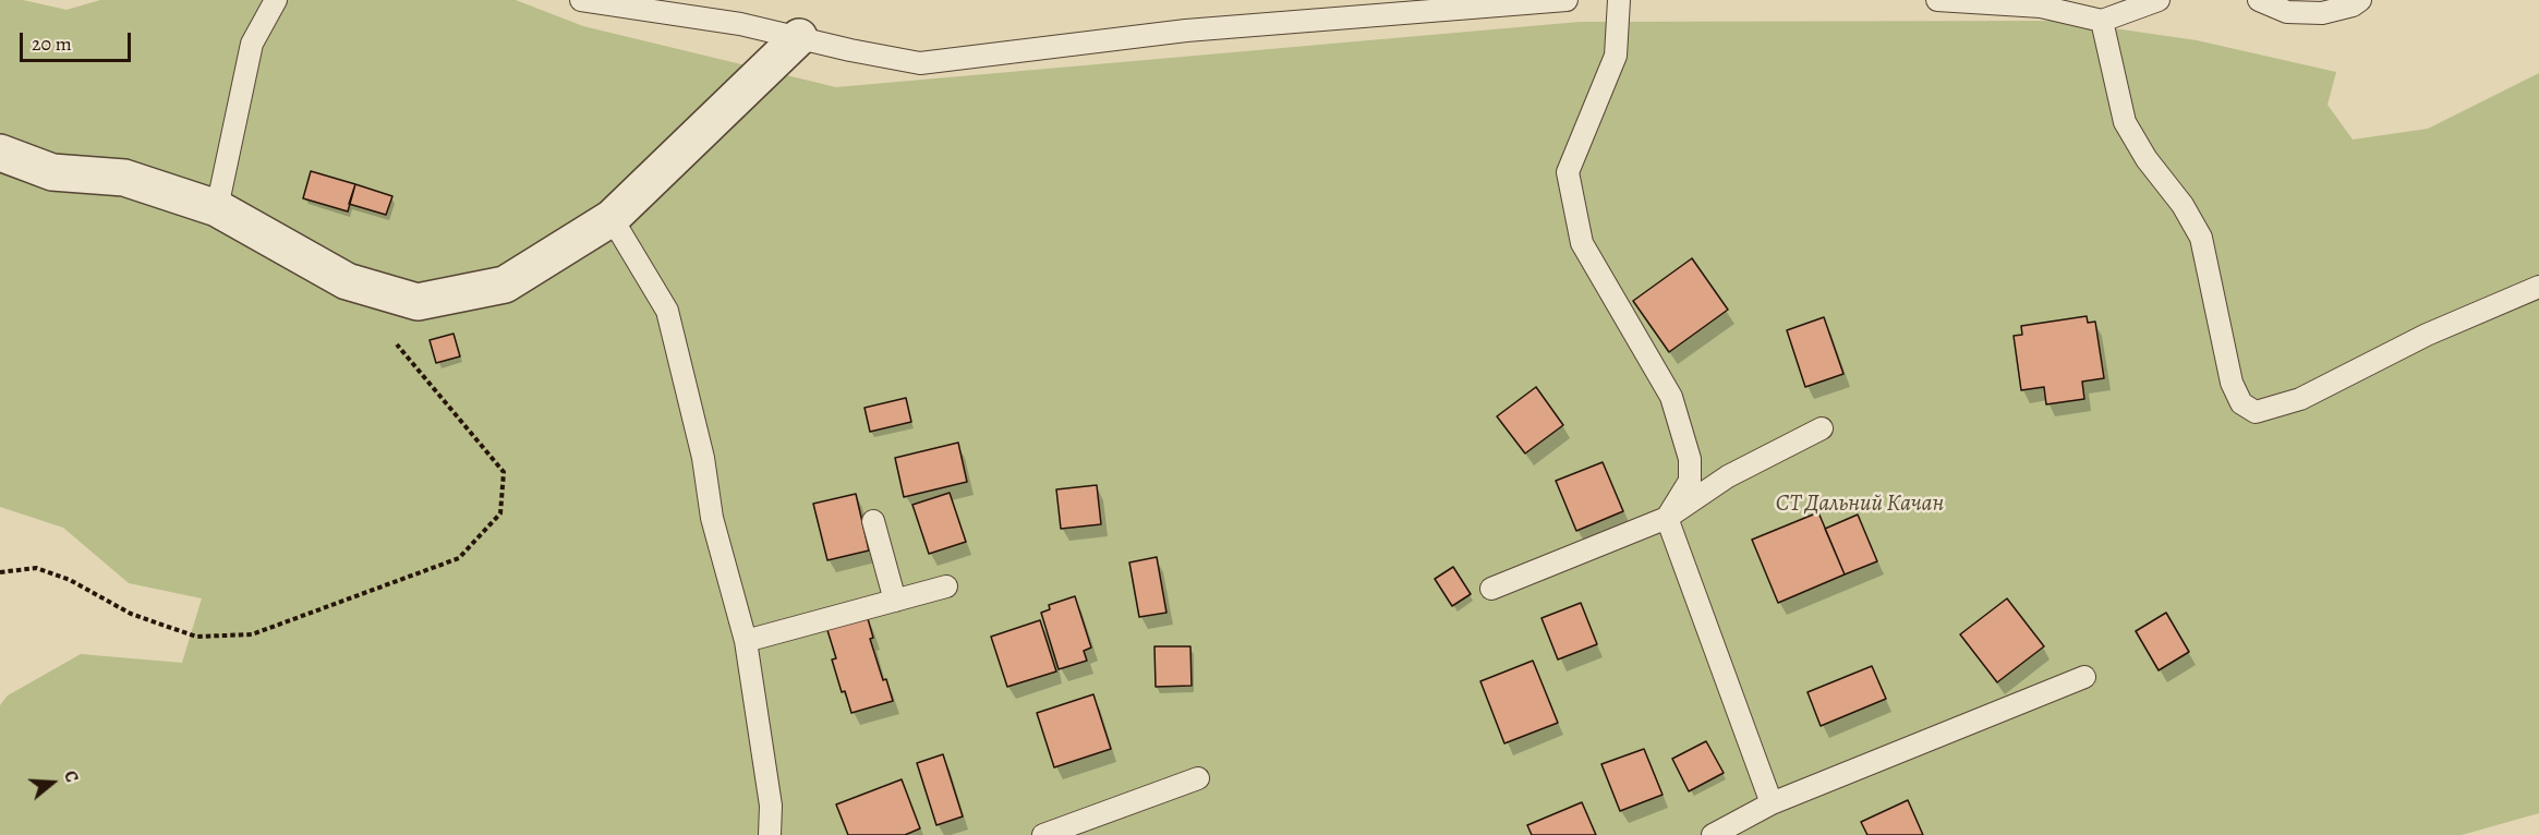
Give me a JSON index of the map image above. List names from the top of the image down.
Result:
{
  "parks": ["СТ Дальний Качан"],
  "scale_bar": "20 m",
  "north": "right"
}
